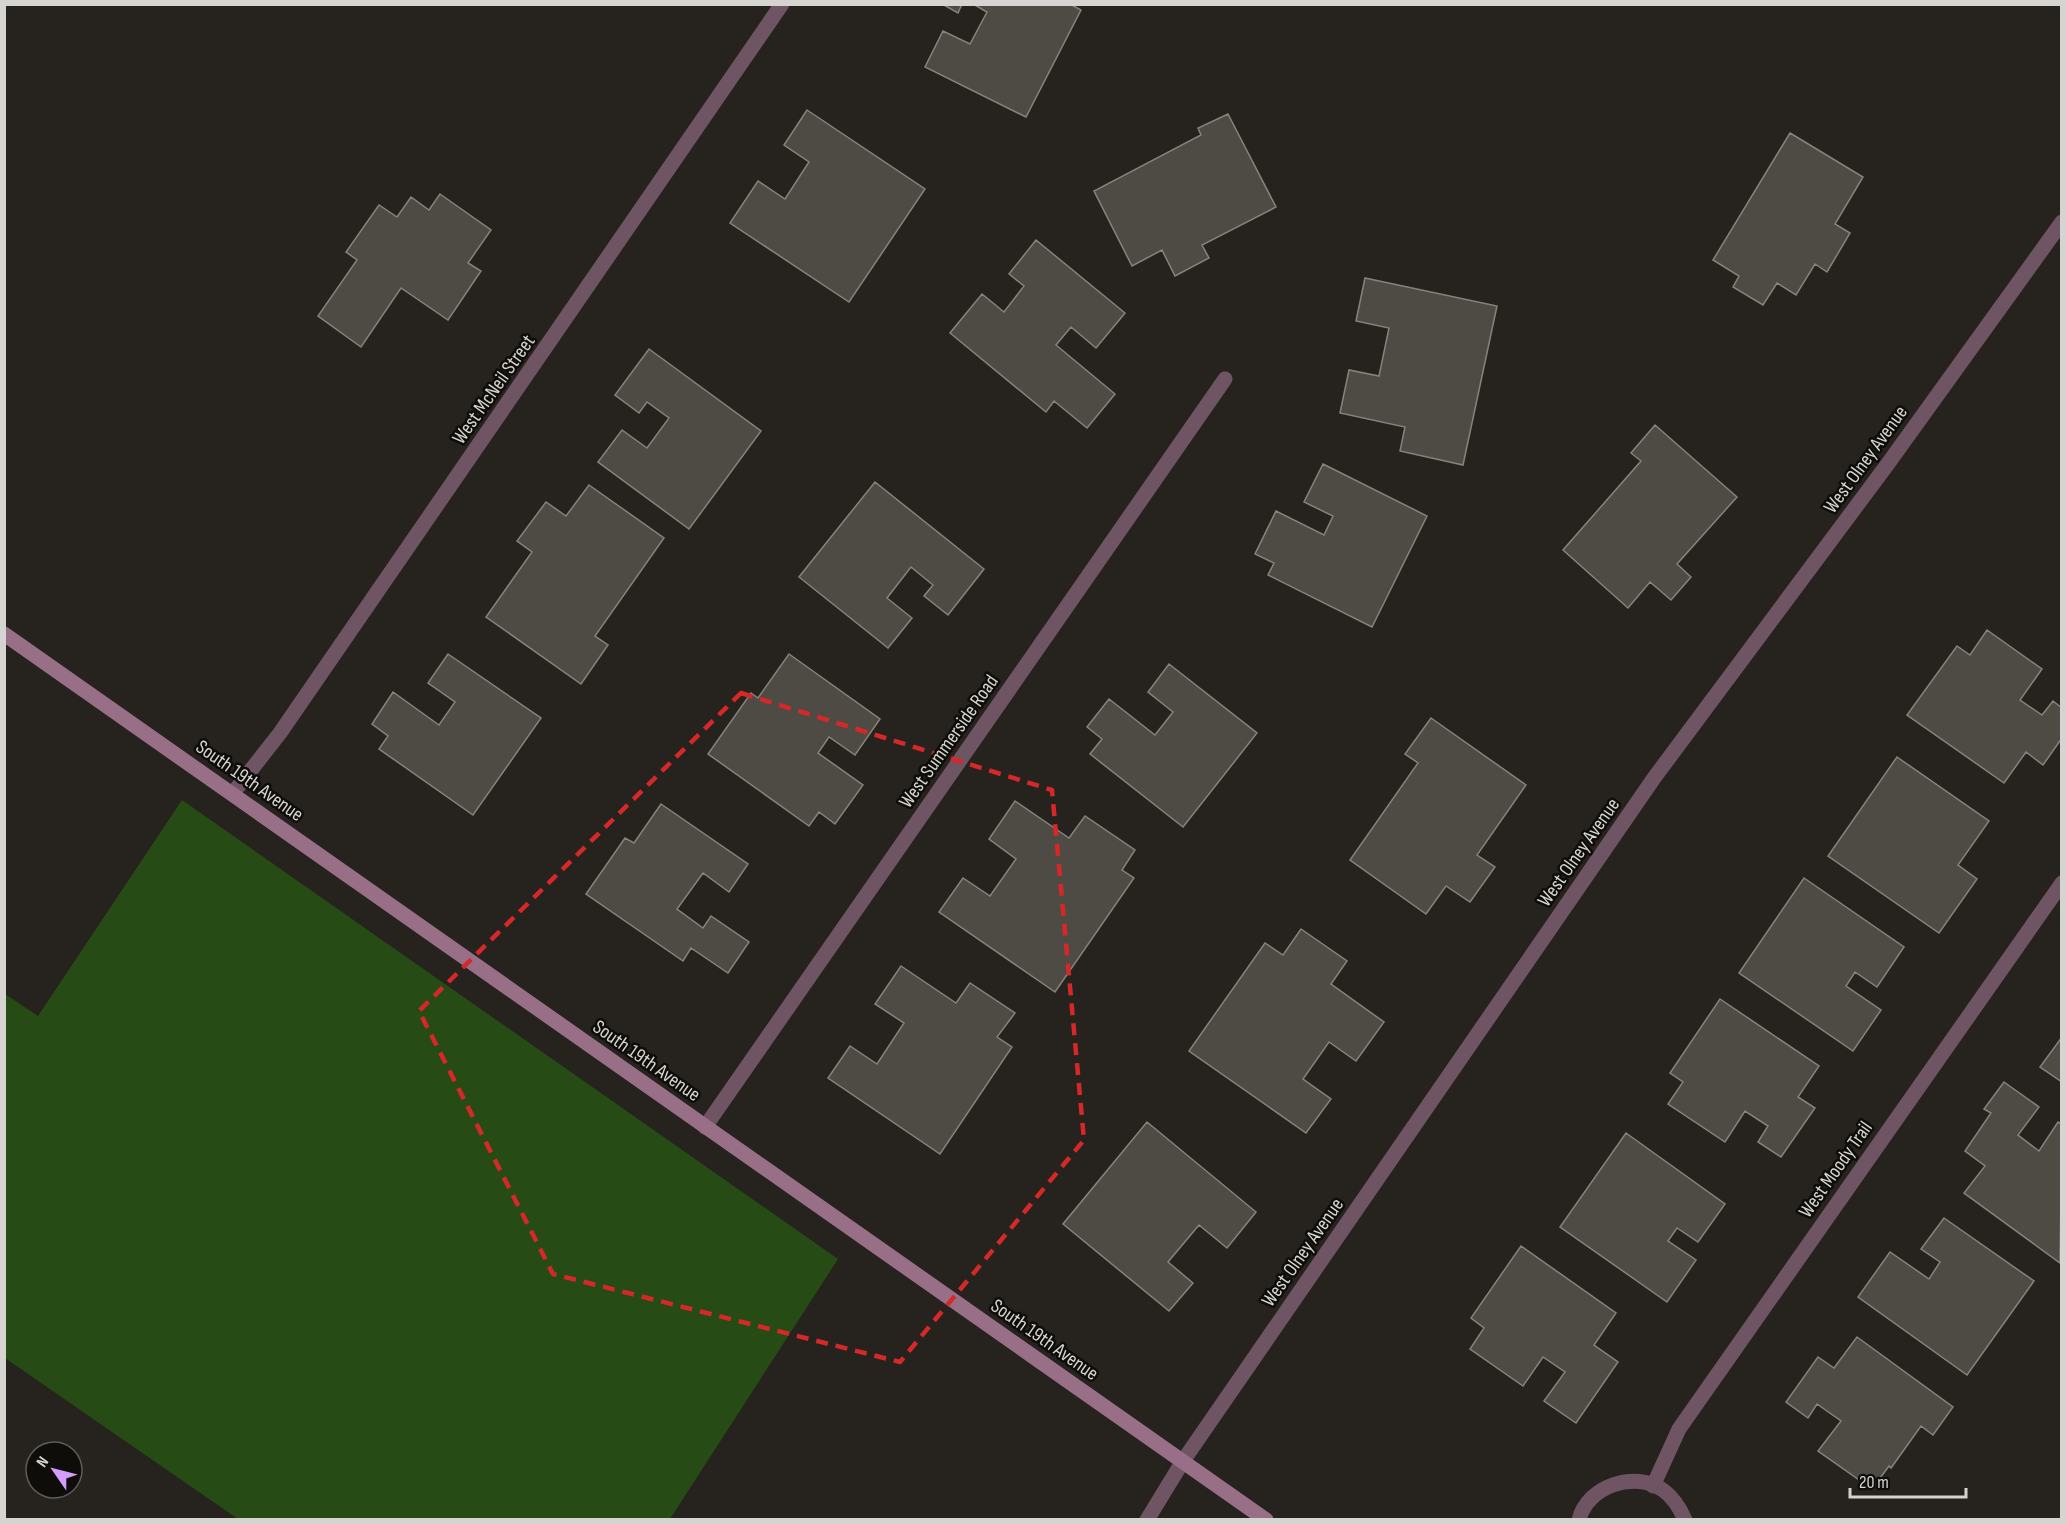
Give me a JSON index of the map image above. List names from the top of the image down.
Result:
{
  "streets": {
    "street": [
      "West McNeil Street",
      "West Olney Avenue",
      "West Summerside Road",
      "South 19th Avenue",
      "West Moody Trail"
    ]
  },
  "crossings": [
    ["West McNeil Street", "South 19th Avenue"],
    ["West Olney Avenue", "South 19th Avenue"],
    ["West Summerside Road", "South 19th Avenue"]
  ],
  "scale_bar": "20 m",
  "north": "top left"
}
